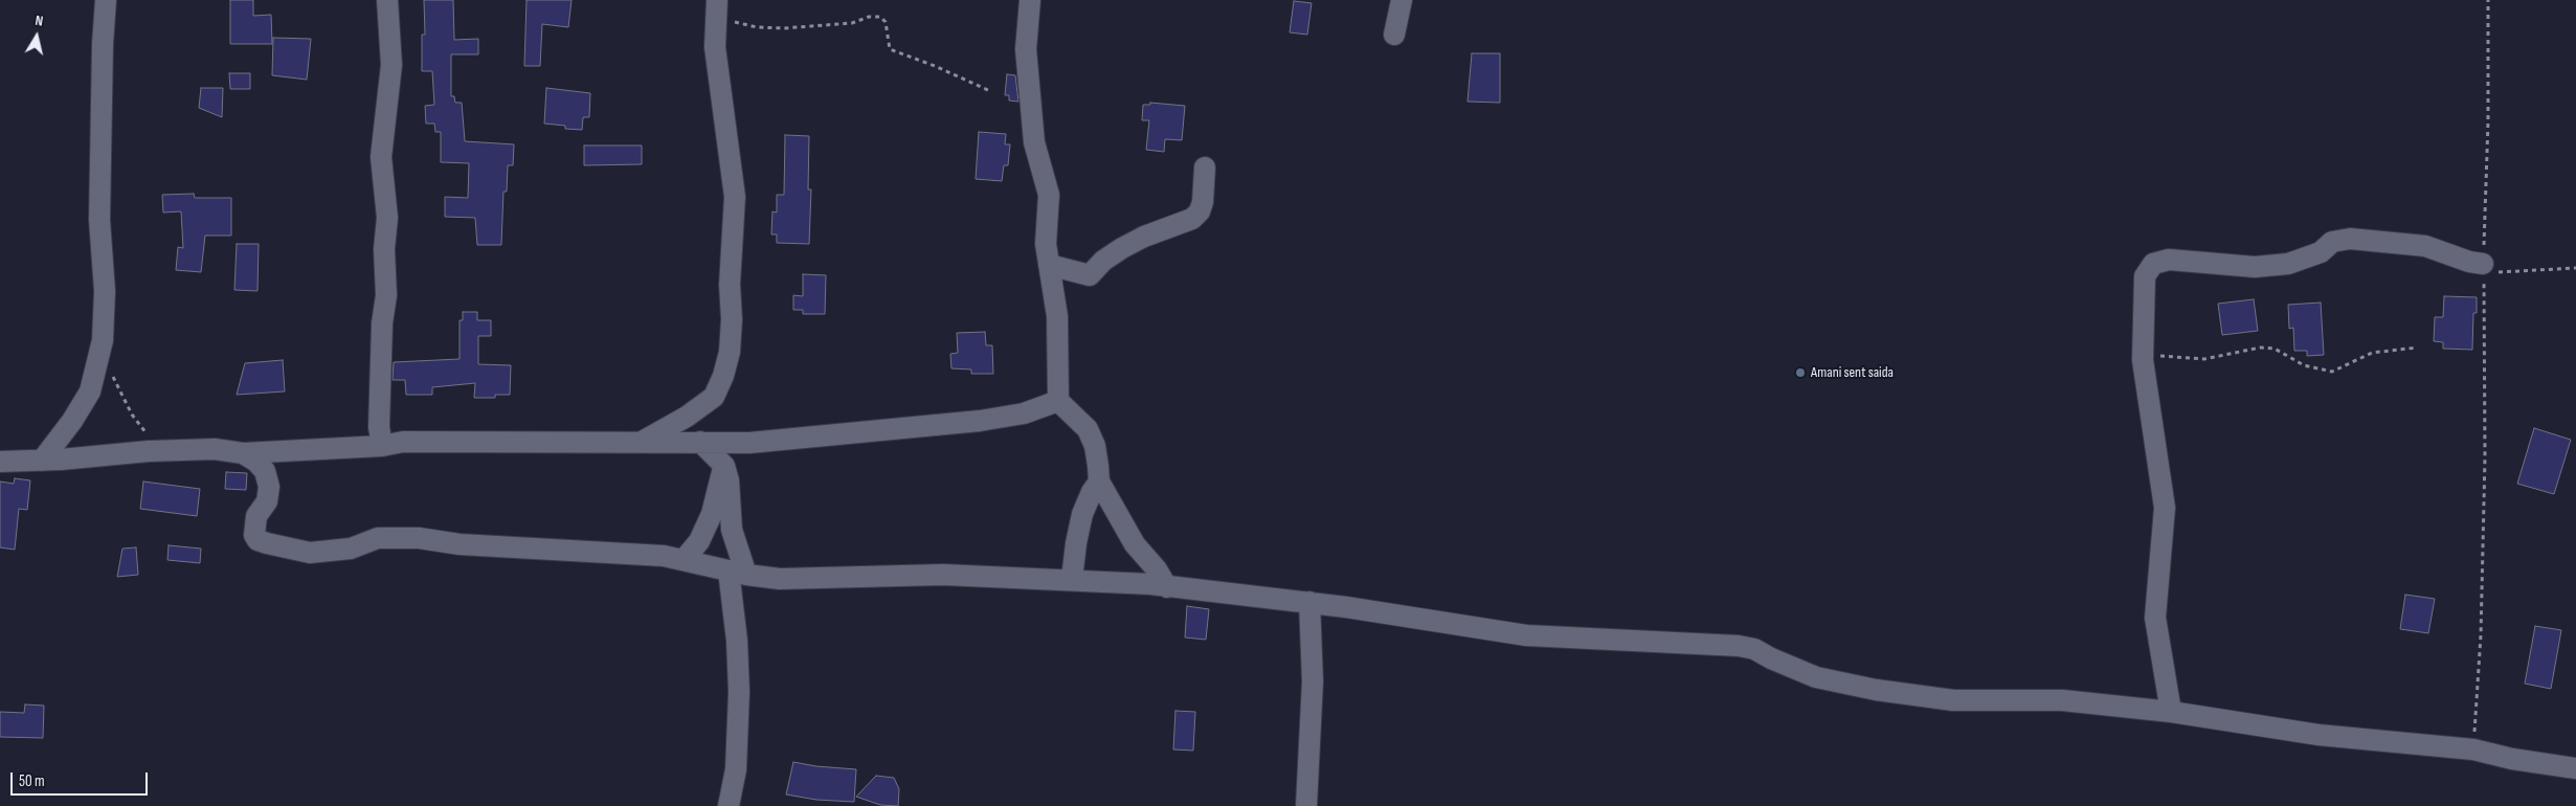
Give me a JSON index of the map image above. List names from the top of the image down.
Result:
{
  "places": ["Amani sent saida"],
  "scale_bar": "50 m",
  "north": "top"
}
